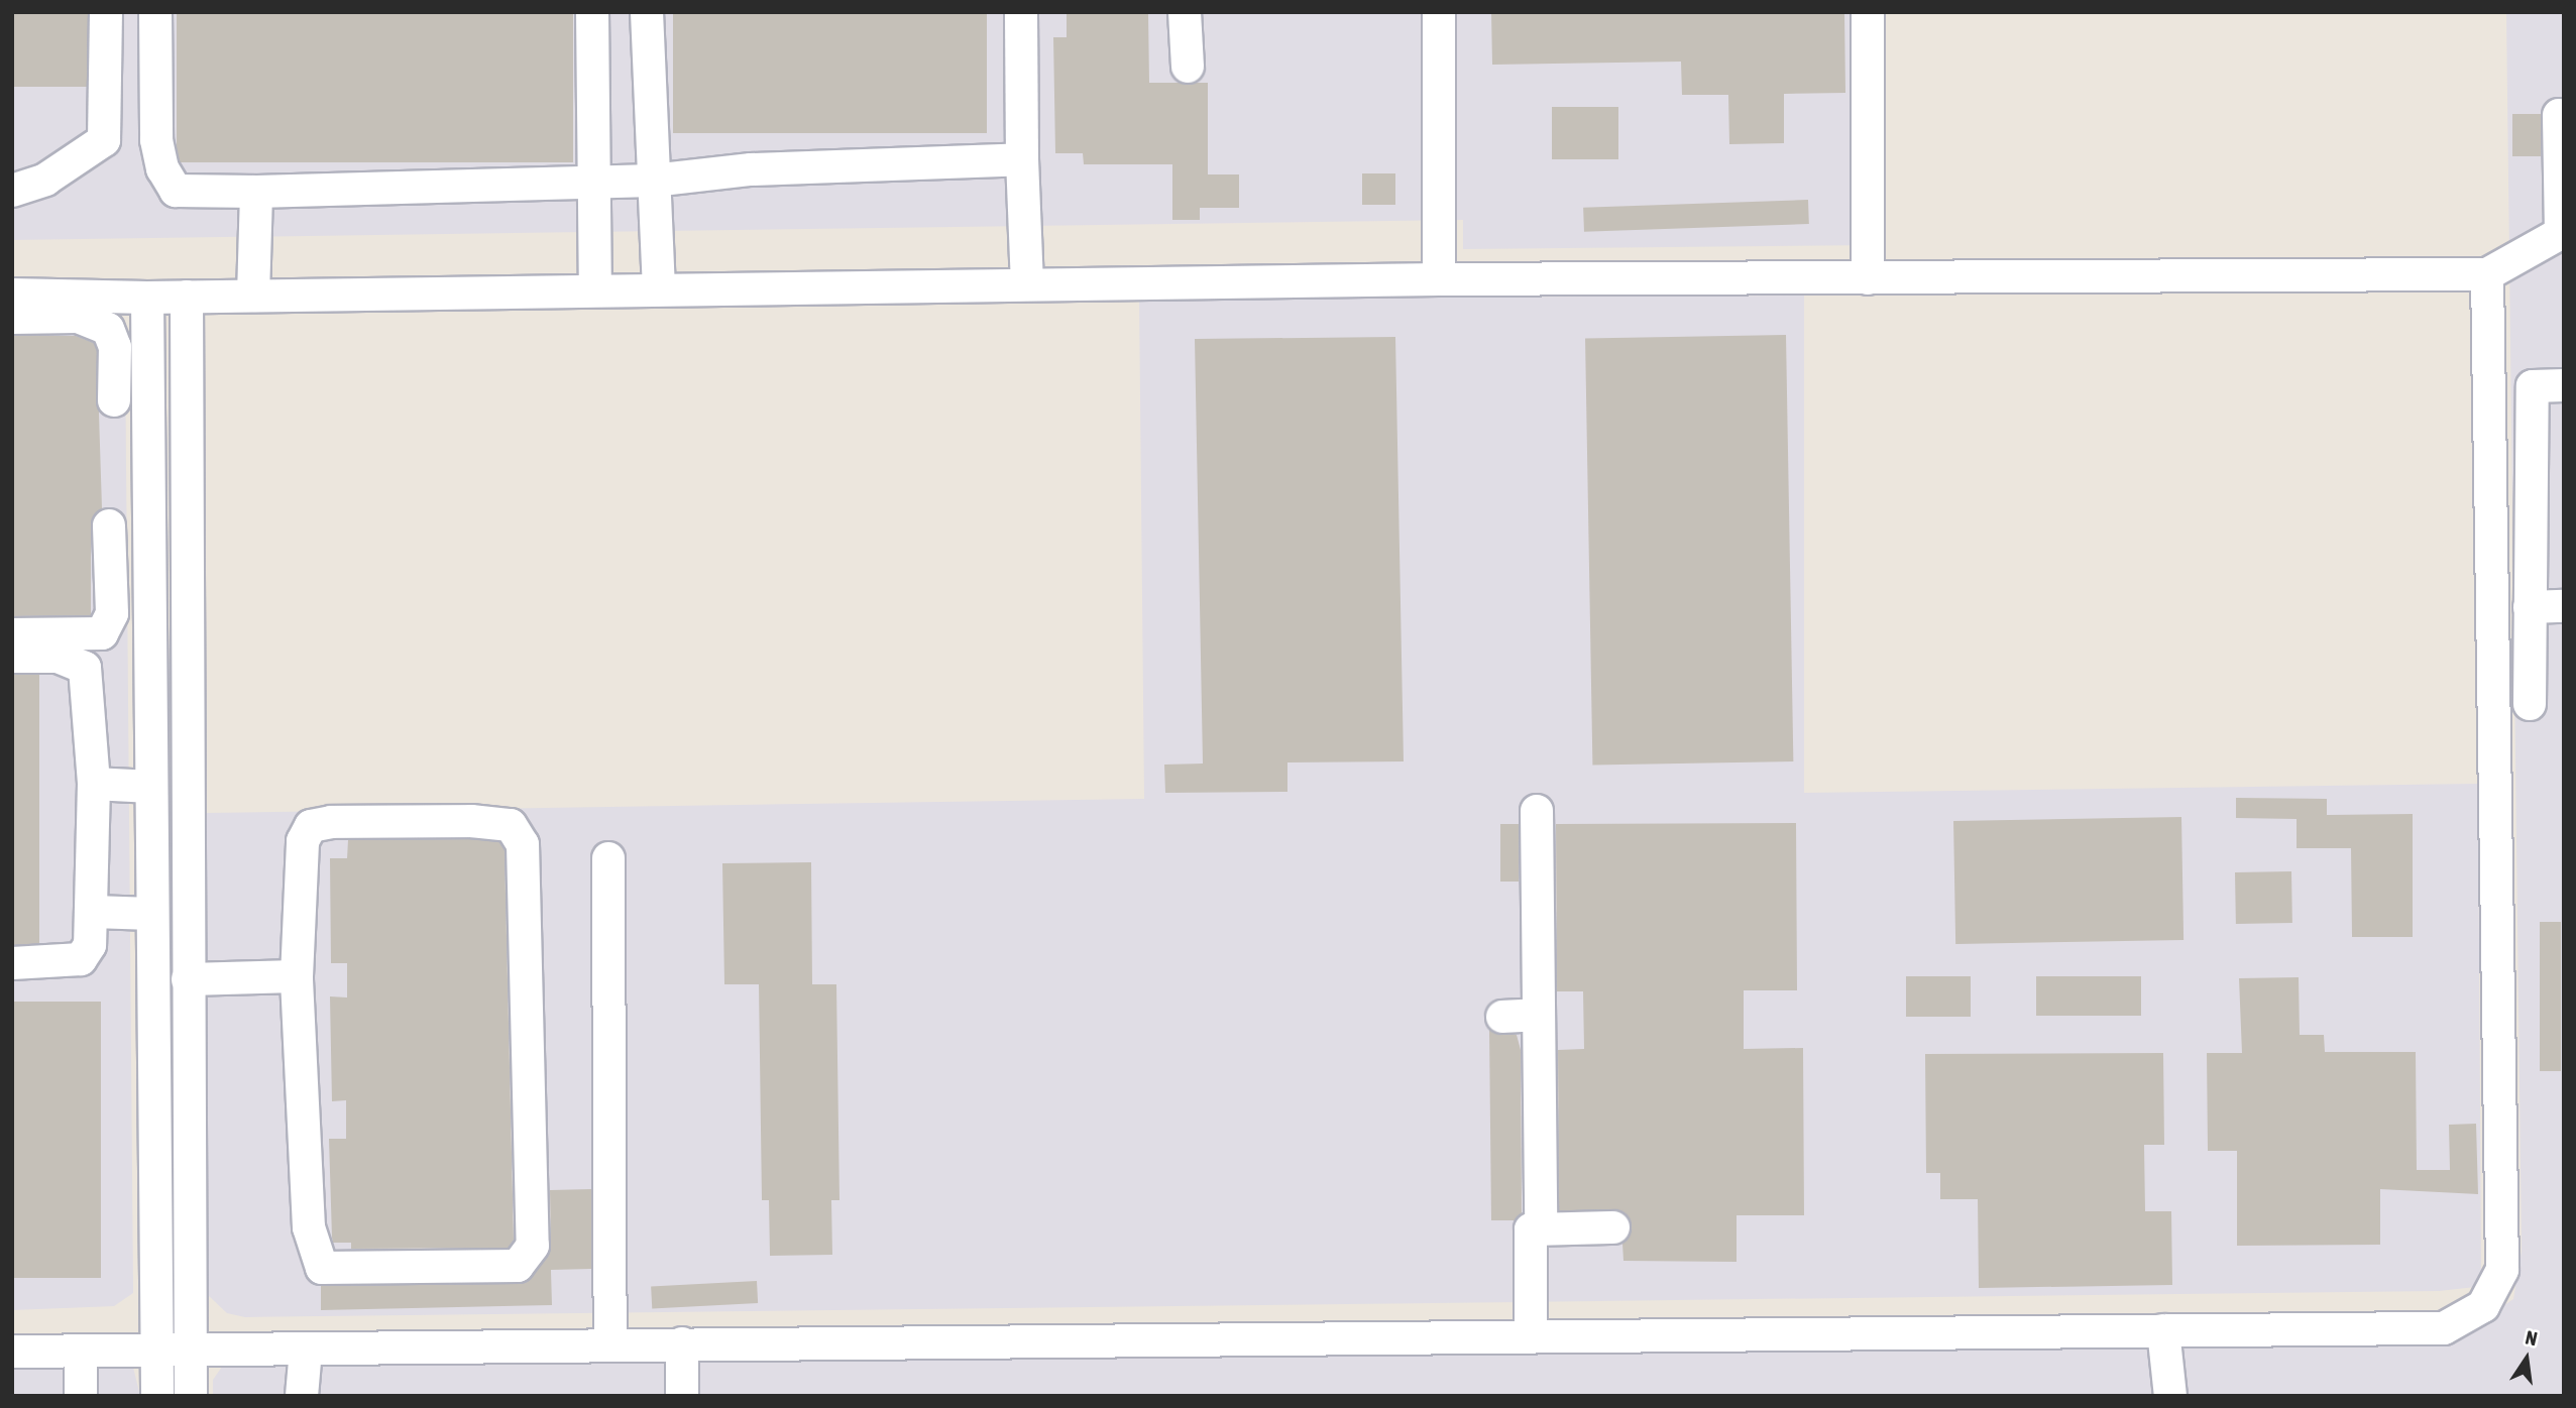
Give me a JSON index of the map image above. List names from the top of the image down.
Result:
{
  "north": "top"
}
